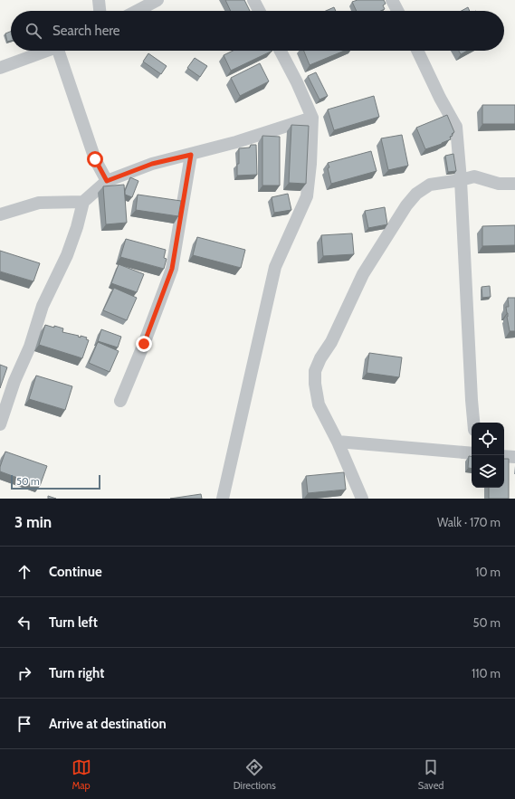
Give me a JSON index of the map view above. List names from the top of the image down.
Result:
{
  "scale_bar": "50 m",
  "page": {
    "search": "Search here",
    "scale": "50 m",
    "heading": ["3 min", "Walk · 170 m"],
    "list": [
      ["Continue", "10 m"],
      ["Turn left", "50 m"],
      ["Turn right", "110 m"],
      "Arrive at destination"
    ],
    "nav": ["Map", "Directions", "Saved"]
  }
}
